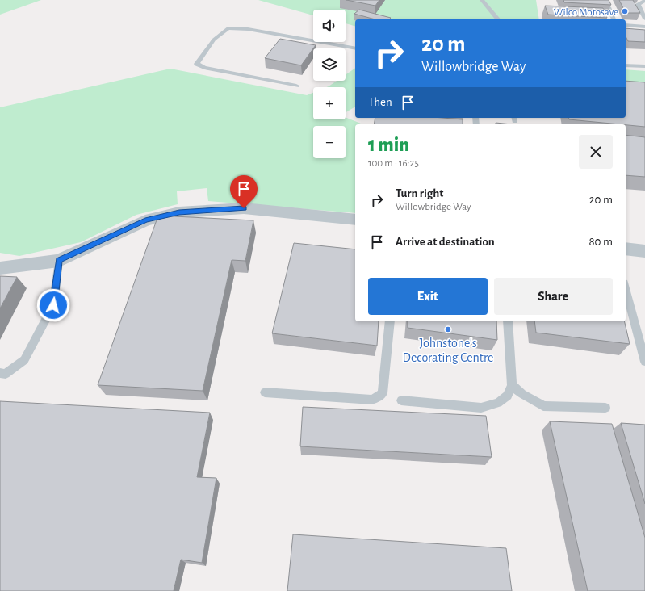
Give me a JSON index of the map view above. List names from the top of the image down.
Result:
{
  "places": ["Wilco Motosave", "Johnstone's Decorating Centre"],
  "page": {
    "map_buttons": ["+", "−"],
    "turn": ["20 m", "Willowbridge Way"],
    "then": "Then",
    "heading": ["1 min", "100 m · 16:25"],
    "list": [
      {
        "name": "Turn right",
        "note": "Willowbridge Way",
        "value": "20 m"
      },
      {
        "name": "Arrive at destination",
        "value": "80 m"
      }
    ],
    "buttons": ["Exit", "Share"]
  }
}
